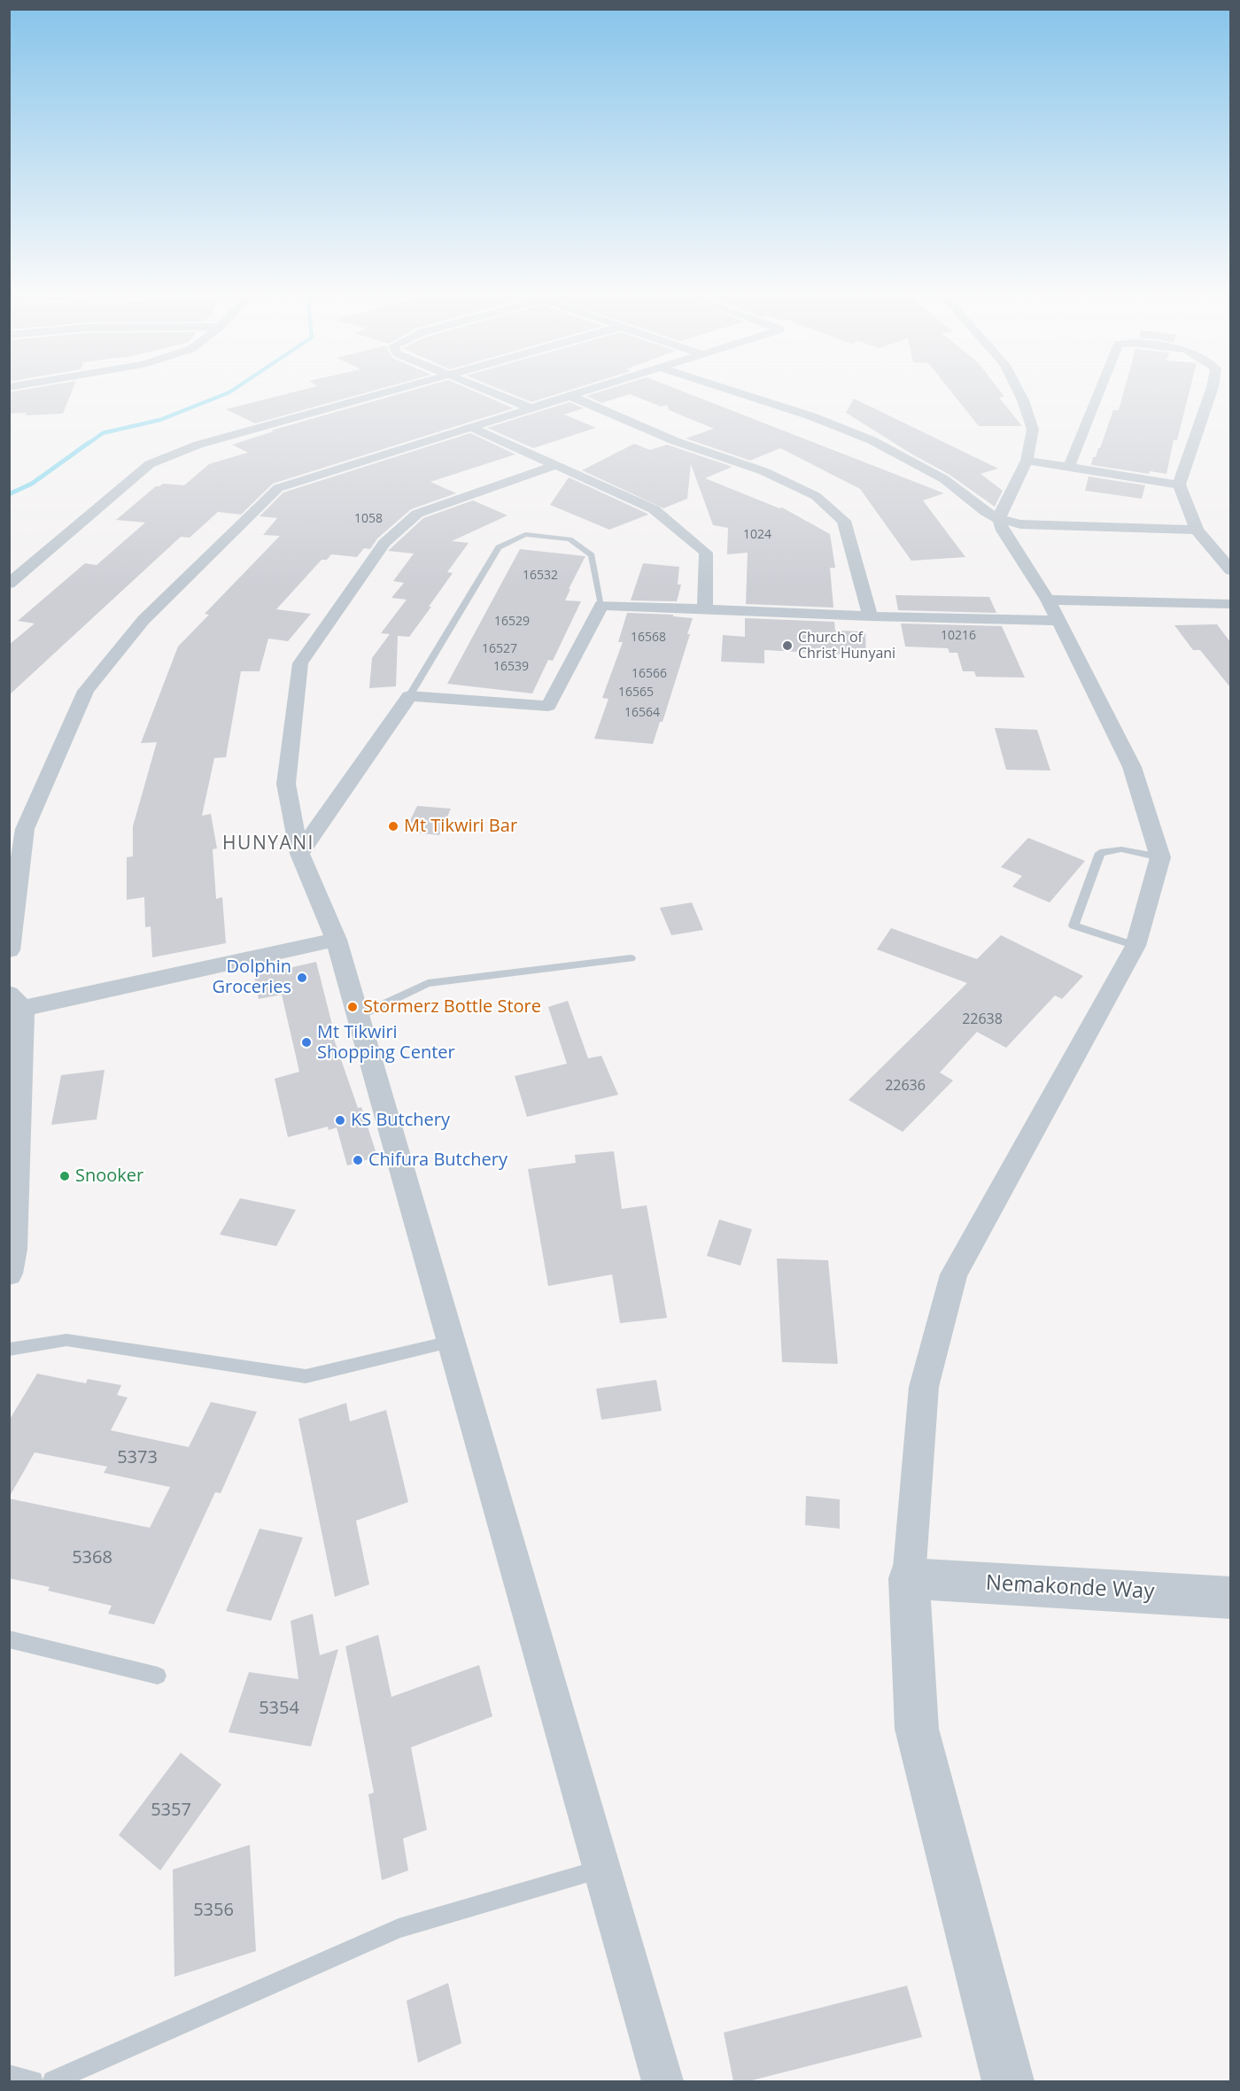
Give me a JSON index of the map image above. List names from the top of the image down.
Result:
{
  "streets": {
    "street": ["Nemakonde Way"]
  },
  "districts": ["HUNYANI"],
  "places": [
    "Church of Christ Hunyani",
    "Mt Tikwiri Bar",
    "Dolphin Groceries",
    "Stormerz Bottle Store",
    "Mt Tikwiri Shopping Center",
    "KS Butchery",
    "Chifura Butchery",
    "Snooker"
  ],
  "house_numbers": [
    "1058",
    "1024",
    "16532",
    "16529",
    "10216",
    "16568",
    "16527",
    "16539",
    "16566",
    "16565",
    "16564",
    "22638",
    "22636",
    "5373",
    "5368",
    "5354",
    "5357",
    "5356"
  ]
}
